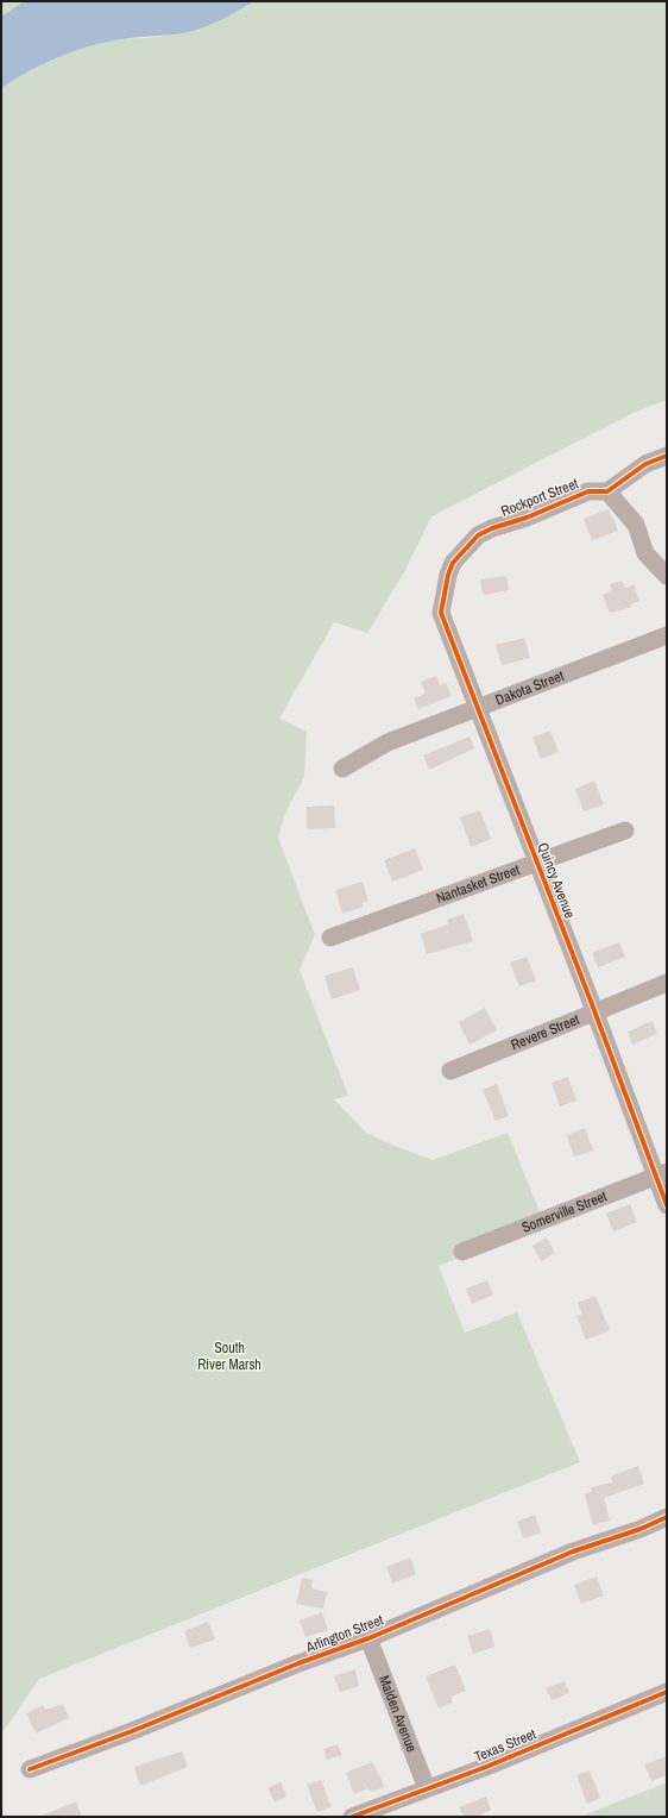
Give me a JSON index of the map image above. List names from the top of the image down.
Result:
{
  "streets": {
    "street": [
      "Rockport Street",
      "Dakota Street",
      "Quincy Avenue",
      "Nantasket Street",
      "Revere Street",
      "Somerville Street",
      "Arlington Street",
      "Malden Avenue",
      "Texas Street"
    ]
  },
  "crossings": [
    ["Rockport Street", "Quincy Avenue"],
    ["Dakota Street", "Quincy Avenue"],
    ["Quincy Avenue", "Nantasket Street"],
    ["Quincy Avenue", "Revere Street"],
    ["Quincy Avenue", "Somerville Street"],
    ["Arlington Street", "Malden Avenue"],
    ["Malden Avenue", "Texas Street"]
  ],
  "parks": ["South River Marsh"]
}
